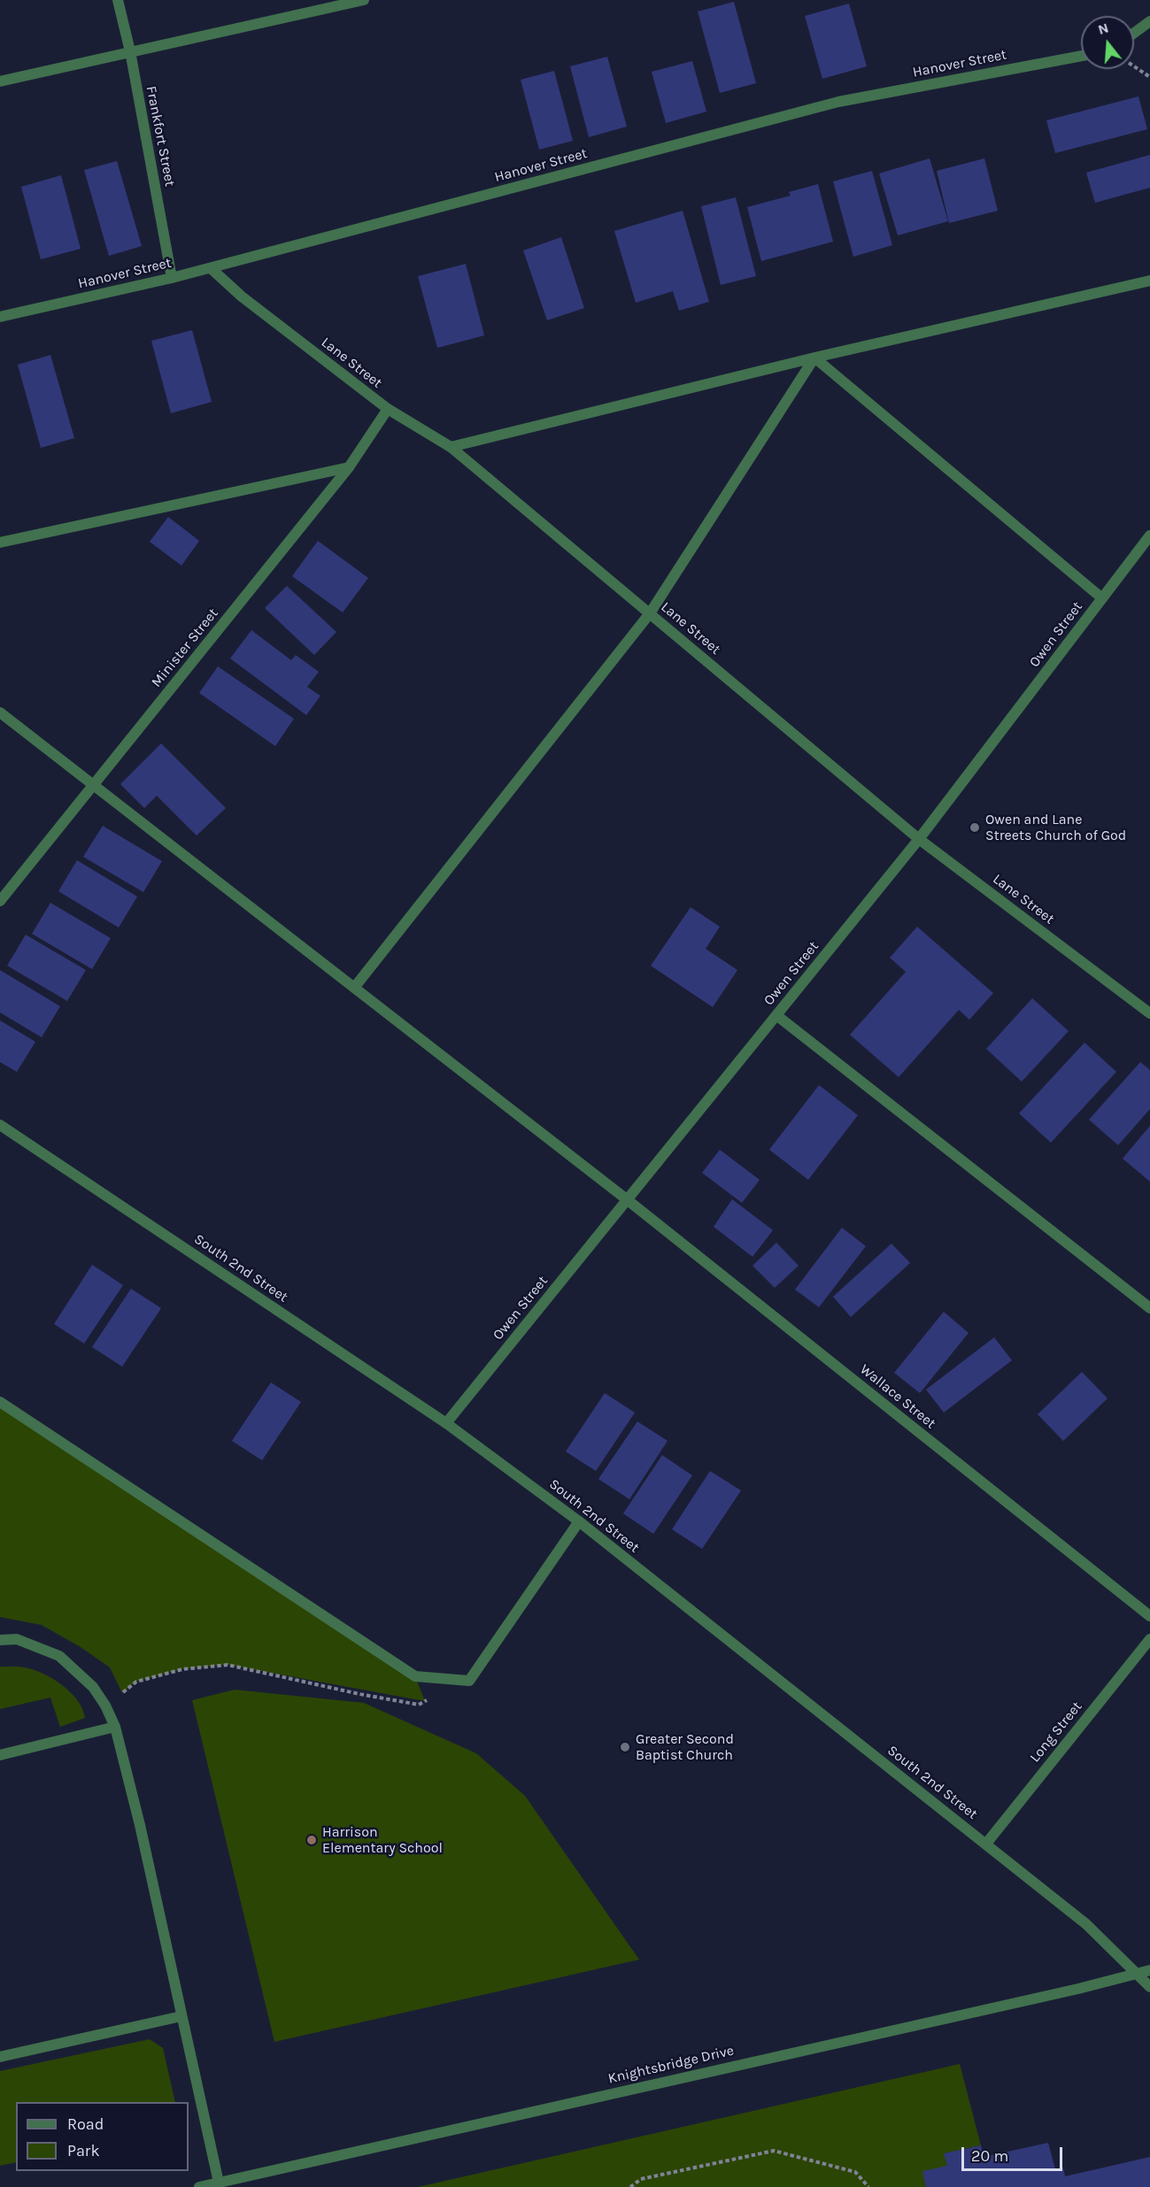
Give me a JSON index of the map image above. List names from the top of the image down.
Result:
{
  "streets": {
    "street": [
      "Hanover Street",
      "Frankfort Street",
      "Lane Street",
      "Owen Street",
      "Minister Street",
      "South 2nd Street",
      "Wallace Street",
      "Long Street",
      "Knightsbridge Drive"
    ]
  },
  "crossings": [
    ["Hanover Street", "Frankfort Street"],
    ["Hanover Street", "Lane Street"],
    ["Lane Street", "Owen Street"],
    ["Lane Street", "Minister Street"],
    ["Owen Street", "South 2nd Street"],
    ["Owen Street", "Wallace Street"],
    ["Minister Street", "Wallace Street"],
    ["South 2nd Street", "Long Street"],
    ["South 2nd Street", "Knightsbridge Drive"]
  ],
  "places": ["Owen and Lane Streets Church of God", "Greater Second Baptist Church", "Harrison Elementary School"],
  "legend": ["Road", "Park"],
  "scale_bar": "20 m",
  "north": "top"
}
